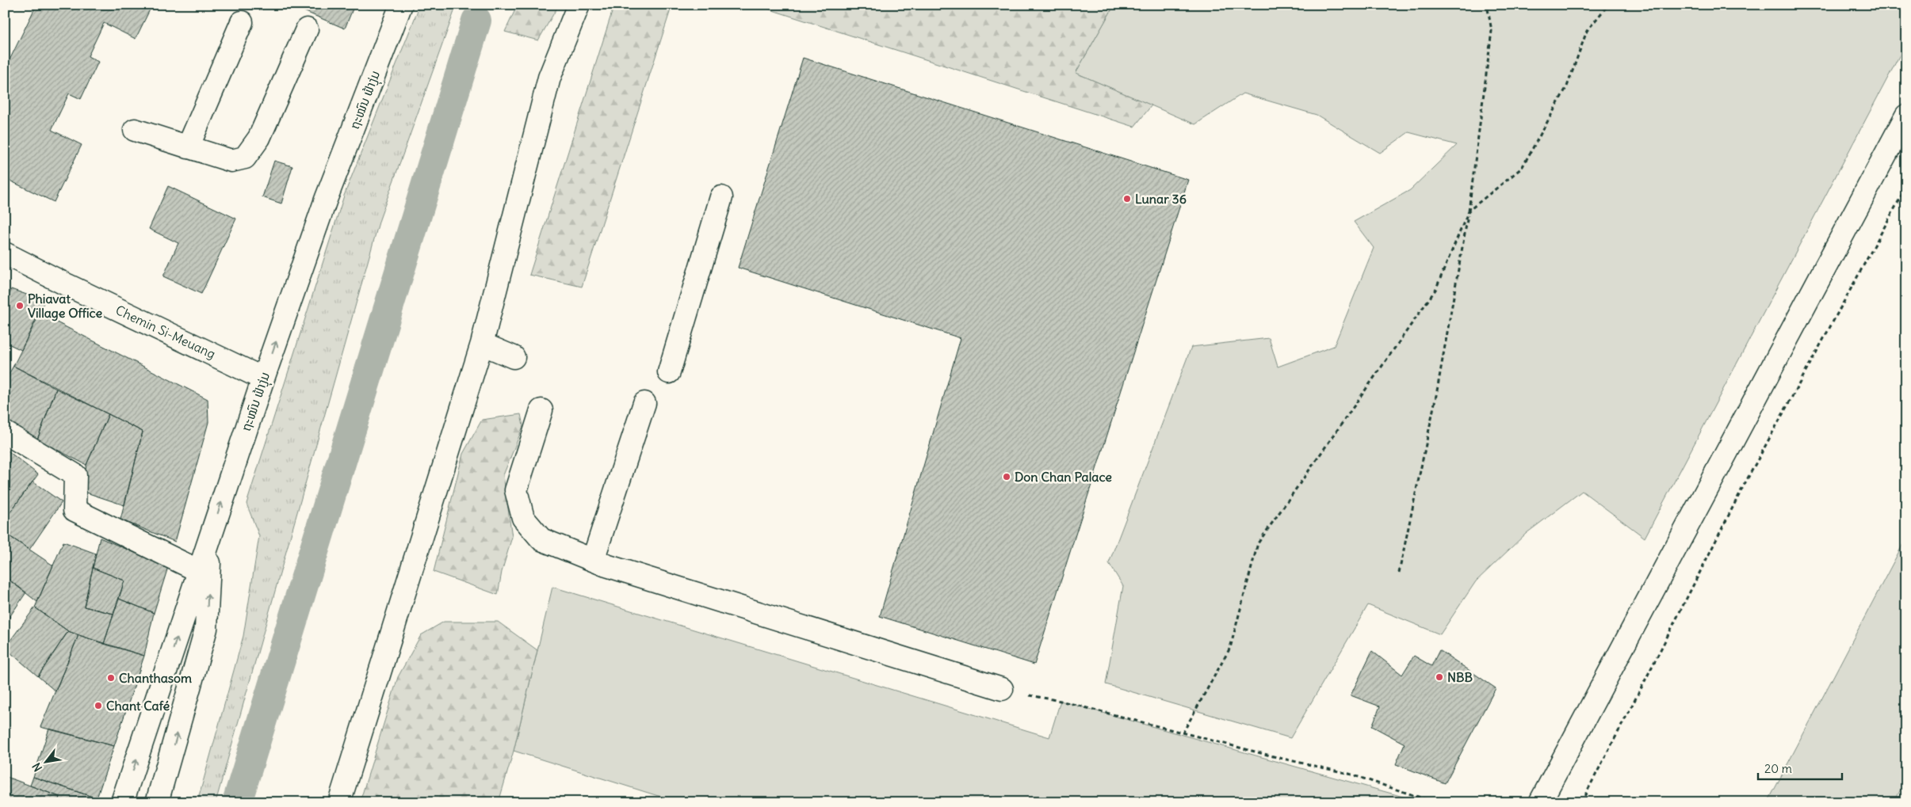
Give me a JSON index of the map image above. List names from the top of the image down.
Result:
{
  "streets": {
    "street": ["ຖະໝົນ ຟ້າງຸ່ມ", "Chemin Si-Meuang"]
  },
  "crossings": [
    ["ຖະໝົນ ຟ້າງຸ່ມ", "Chemin Si-Meuang"]
  ],
  "places": [
    "Lunar 36",
    "Phiavat Village Office",
    "Don Chan Palace",
    "NBB",
    "Chanthasom",
    "Chant Café"
  ],
  "scale_bar": "20 m",
  "north": "bottom left"
}
